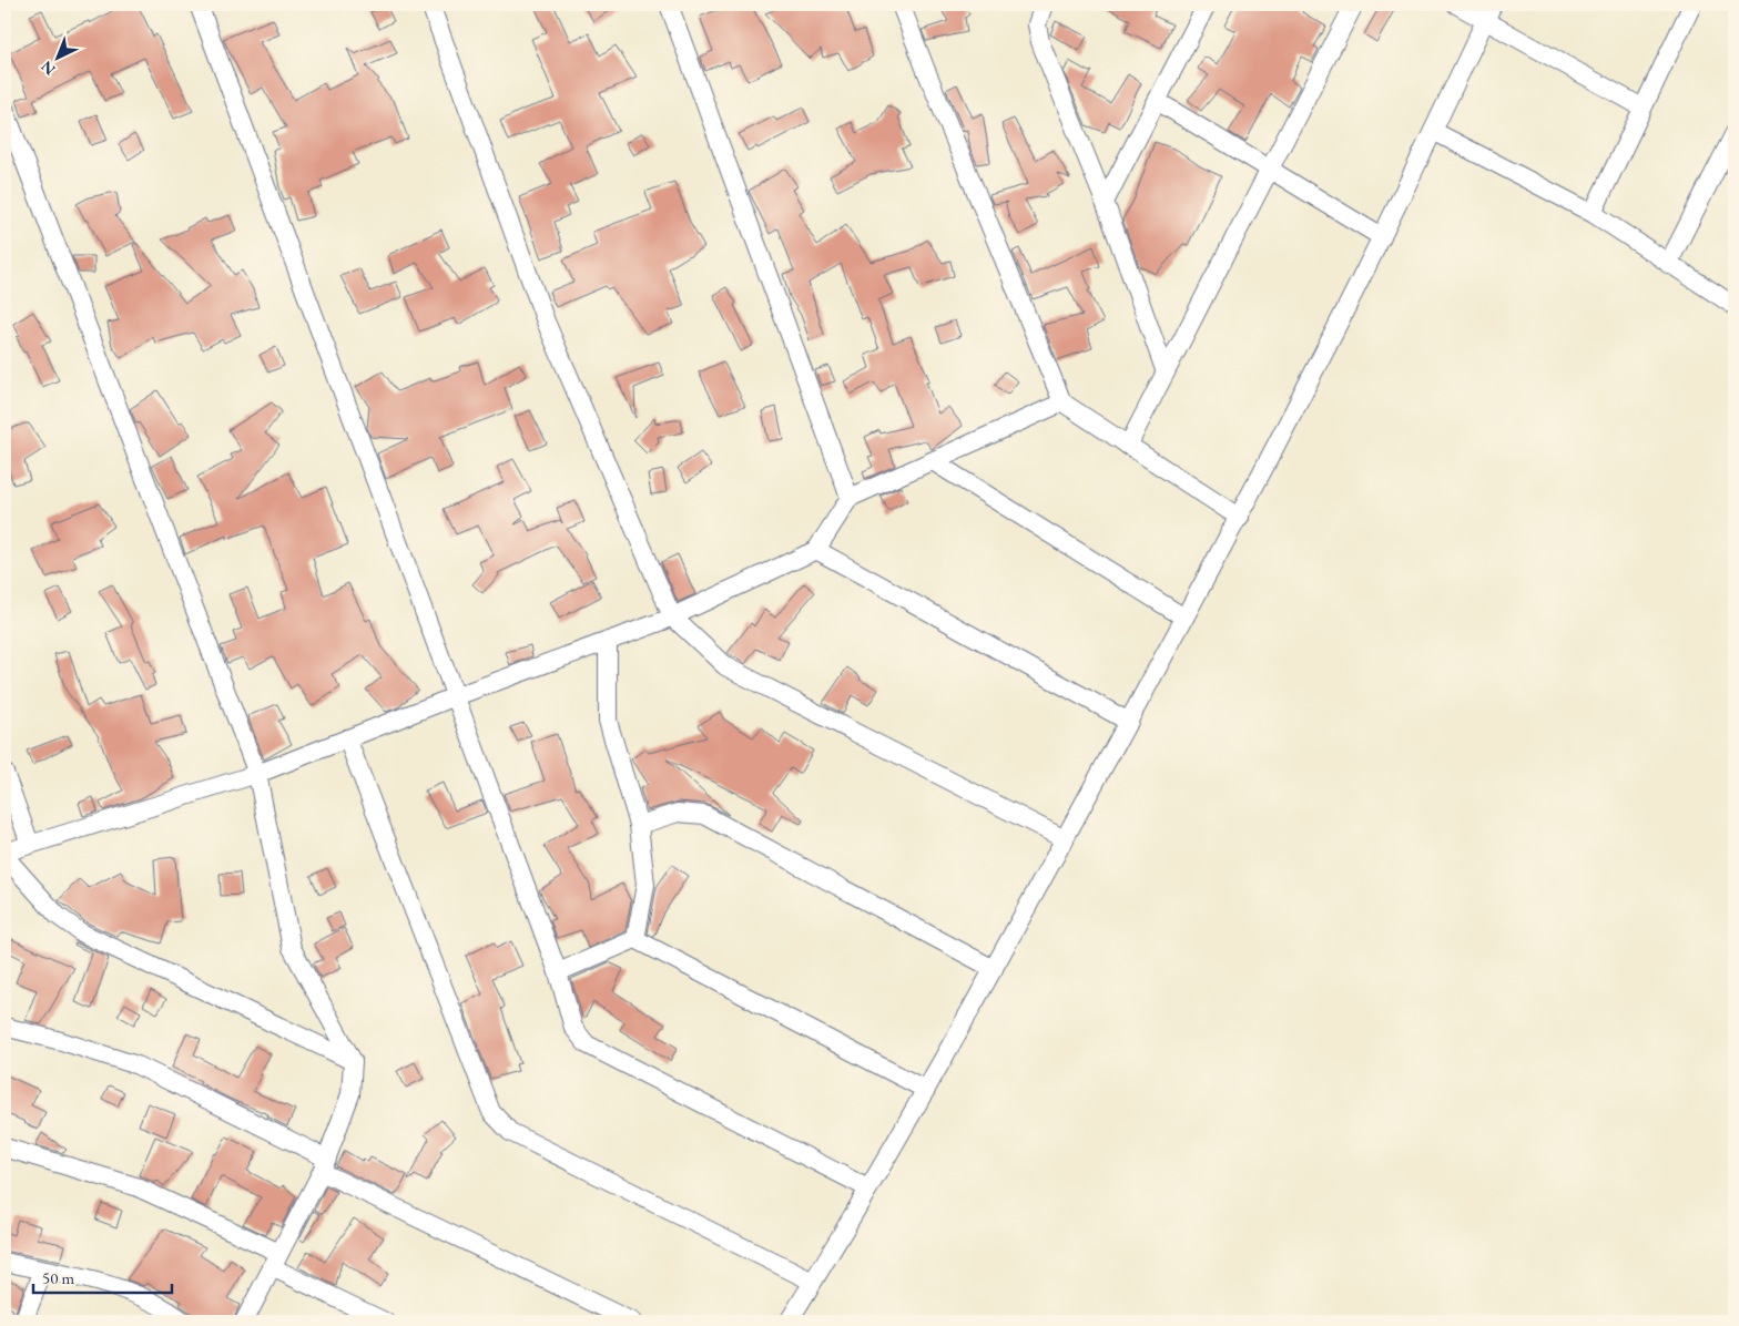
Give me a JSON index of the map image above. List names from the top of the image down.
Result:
{
  "scale_bar": "50 m",
  "north": "bottom left"
}
